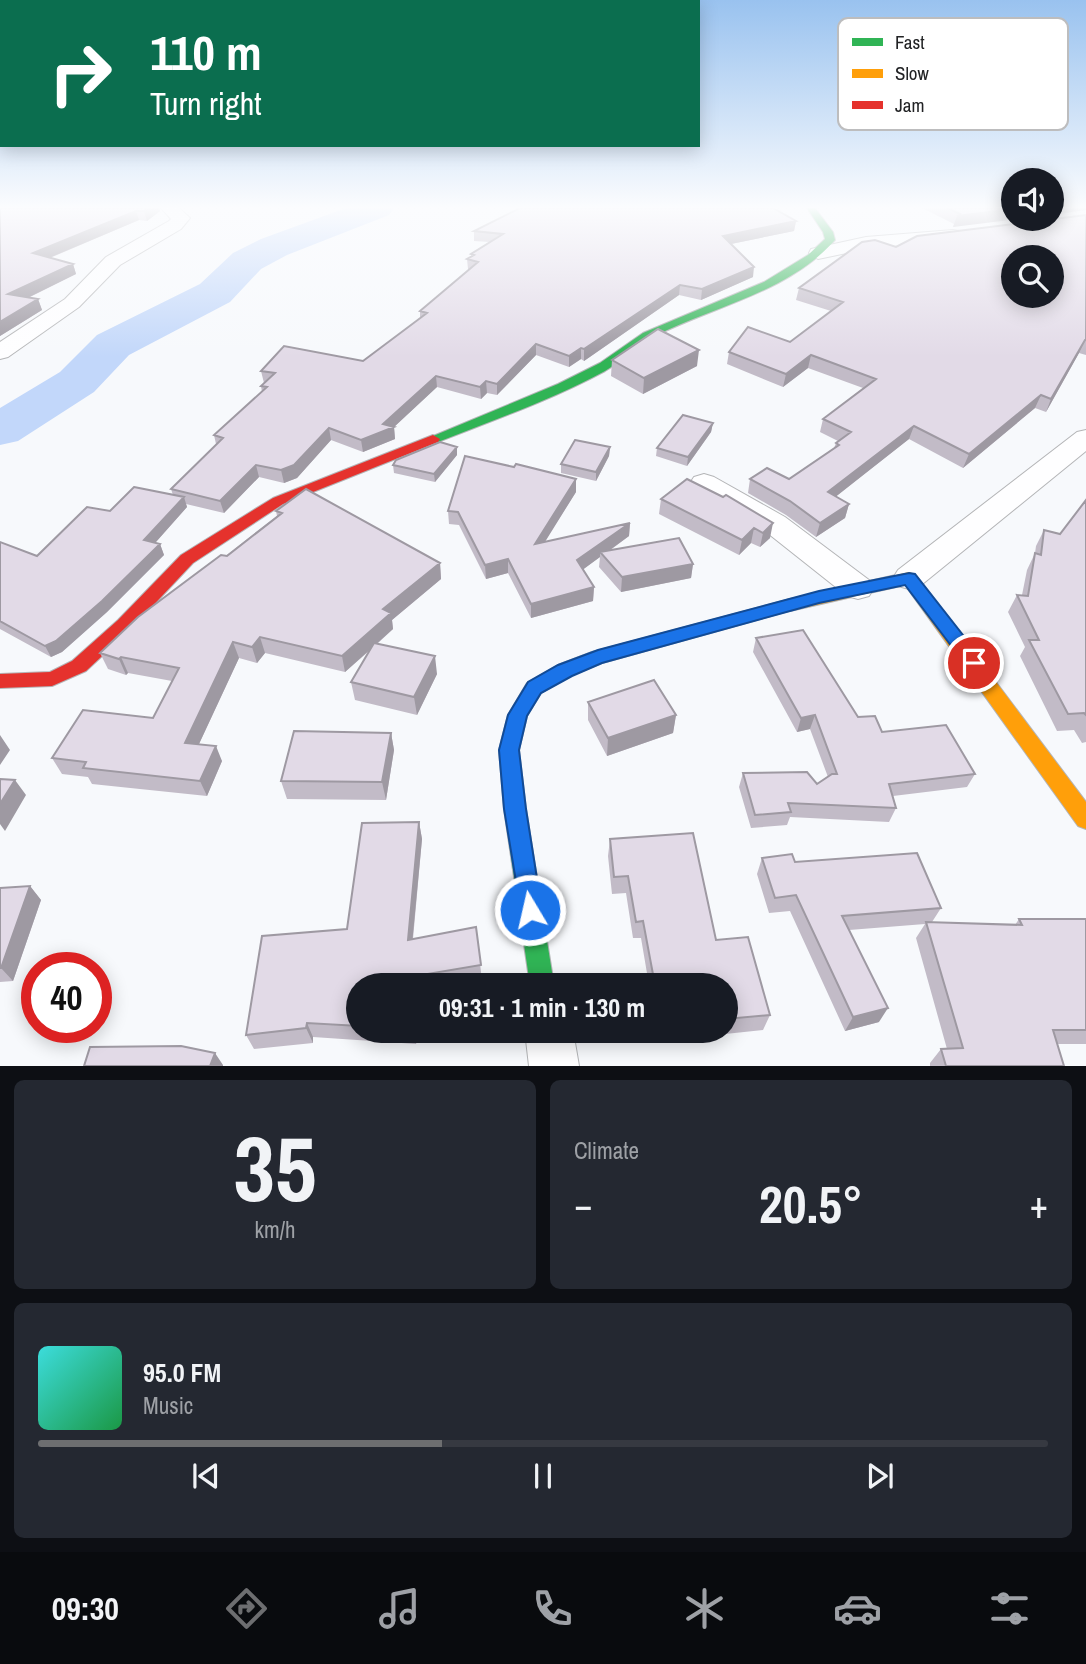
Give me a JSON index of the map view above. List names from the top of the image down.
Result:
{
  "legend": ["Fast", "Slow", "Jam"],
  "page": {
    "turn": ["110 m", "Turn right"],
    "limit": "40",
    "trip": "09:31 · 1 min · 130 m",
    "tile": [
      ["35", "km/h"],
      "Climate"
    ],
    "heat": ["−", "20.5°", "+"],
    "song": ["95.0 FM", "Music"],
    "tabs": "09:30"
  }
}
